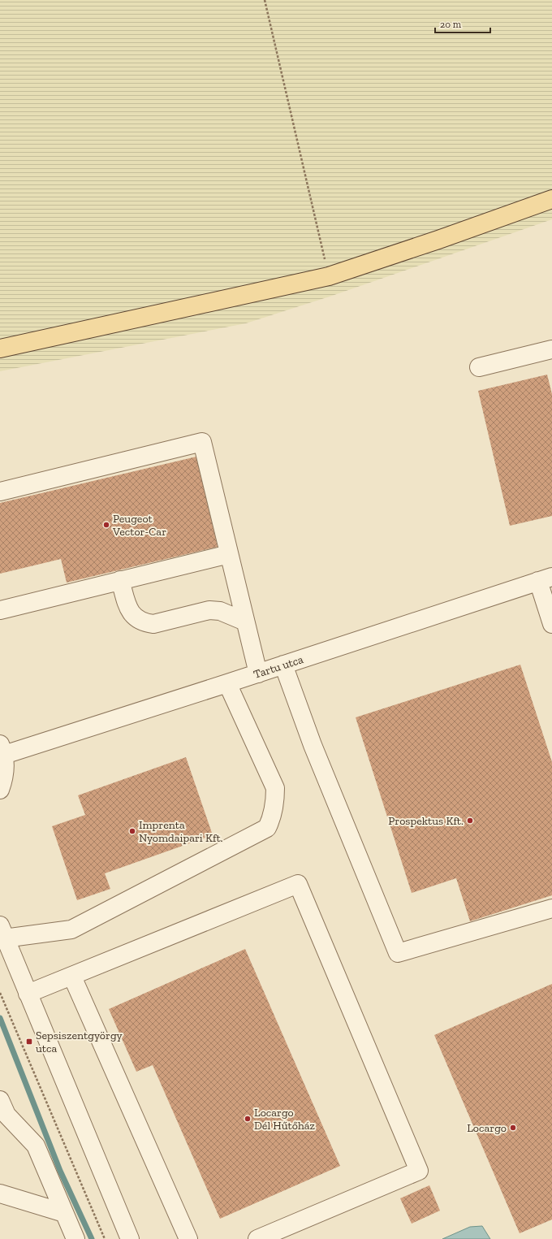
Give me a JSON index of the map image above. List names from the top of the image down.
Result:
{
  "streets": {
    "street": ["Tartu utca"]
  },
  "places": {
    "other": [
      "Peugeot Vector-Car",
      "Prospektus Kft.",
      "Imprenta Nyomdaipari Kft.",
      "Locargo Dél Hűtőház",
      "Locargo"
    ],
    "transit": ["Sepsiszentgyörgy utca"]
  },
  "scale_bar": "20 m"
}
